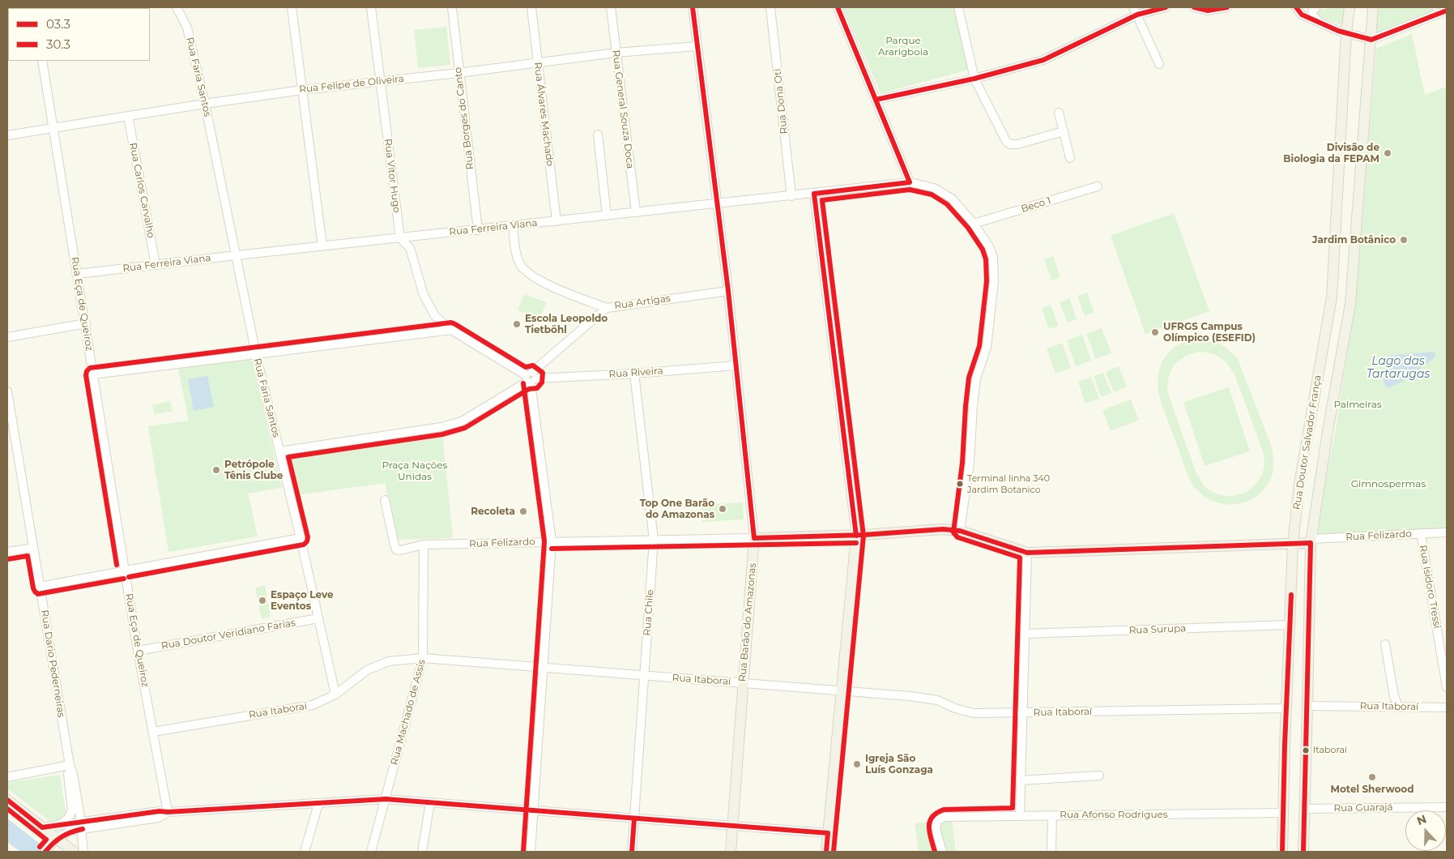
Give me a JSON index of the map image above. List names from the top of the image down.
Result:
{
  "streets": {
    "main road": ["Rua Doutor Salvador França", "Rua Felizardo", "Rua Barão do Amazonas"],
    "street": [
      "Rua Faria Santos",
      "Rua Felipe de Oliveira",
      "Rua Dona Oti",
      "Rua General Souza Doca",
      "Rua Álvares Machado",
      "Rua Borges do Canto",
      "Rua Vitor Hugo",
      "Rua Carlos Carvalho",
      "Beco 1",
      "Rua Ferreira Viana",
      "Rua Artigas",
      "Rua Eça de Queiroz",
      "Rua Riveira",
      "Rua Isidoro Tressi",
      "Rua Chile",
      "Rua Surupa",
      "Rua Doutor Veridiano Farias",
      "Rua Dario Pederneiras",
      "Rua Itaboraí",
      "Rua Machado de Assis",
      "Rua Guarajá",
      "Rua Afonso Rodrigues"
    ]
  },
  "crossings": [
    ["Rua Faria Santos", "Rua Felipe de Oliveira"],
    ["Rua Faria Santos", "Rua Ferreira Viana"],
    ["Rua Faria Santos", "Rua Artigas"],
    ["Rua Faria Santos", "Rua Doutor Veridiano Farias"],
    ["Rua Faria Santos", "Rua Itaboraí"],
    ["Rua Felipe de Oliveira", "Rua General Souza Doca"],
    ["Rua Felipe de Oliveira", "Rua Álvares Machado"],
    ["Rua Felipe de Oliveira", "Rua Borges do Canto"],
    ["Rua Felipe de Oliveira", "Rua Vitor Hugo"],
    ["Rua Felipe de Oliveira", "Rua Carlos Carvalho"],
    ["Rua Felipe de Oliveira", "Rua Eça de Queiroz"],
    ["Rua Felipe de Oliveira", "Rua Barão do Amazonas"],
    ["Rua Dona Oti", "Rua Ferreira Viana"],
    ["Rua General Souza Doca", "Rua Ferreira Viana"],
    ["Rua Álvares Machado", "Rua Ferreira Viana"],
    ["Rua Borges do Canto", "Rua Ferreira Viana"],
    ["Rua Vitor Hugo", "Rua Ferreira Viana"],
    ["Rua Carlos Carvalho", "Rua Ferreira Viana"],
    ["Beco 1", "Rua Ferreira Viana"],
    ["Rua Ferreira Viana", "Rua Eça de Queiroz"],
    ["Rua Ferreira Viana", "Rua Felizardo"],
    ["Rua Ferreira Viana", "Rua Barão do Amazonas"],
    ["Rua Artigas", "Rua Riveira"],
    ["Rua Artigas", "Rua Barão do Amazonas"],
    ["Rua Eça de Queiroz", "Rua Doutor Veridiano Farias"],
    ["Rua Eça de Queiroz", "Rua Itaboraí"],
    ["Rua Riveira", "Rua Chile"],
    ["Rua Riveira", "Rua Barão do Amazonas"],
    ["Rua Doutor Salvador França", "Rua Felizardo"],
    ["Rua Doutor Salvador França", "Rua Surupa"],
    ["Rua Doutor Salvador França", "Rua Itaboraí"],
    ["Rua Doutor Salvador França", "Rua Guarajá"],
    ["Rua Doutor Salvador França", "Rua Afonso Rodrigues"],
    ["Rua Felizardo", "Rua Isidoro Tressi"],
    ["Rua Felizardo", "Rua Chile"],
    ["Rua Felizardo", "Rua Barão do Amazonas"],
    ["Rua Felizardo", "Rua Machado de Assis"],
    ["Rua Chile", "Rua Itaboraí"],
    ["Rua Barão do Amazonas", "Rua Itaboraí"],
    ["Rua Itaboraí", "Rua Machado de Assis"]
  ],
  "water": ["Lago das Tartarugas"],
  "parks": [
    "Parque Ararigboia",
    "Palmeiras",
    "Praça Nações Unidas",
    "Gimnospermas"
  ],
  "places": [
    "Divisão de Biologia da FEPAM",
    "Jardim Botânico",
    "Escola Leopoldo Tietböhl",
    "UFRGS Campus Olímpico (ESEFID)",
    "Petrópole Tênis Clube",
    "Terminal linha 340 Jardim Botanico",
    "Top One Barão do Amazonas",
    "Recoleta",
    "Espaço Leve Eventos",
    "Itaboraí",
    "Igreja São Luís Gonzaga",
    "Motel Sherwood"
  ],
  "lines": ["transit line 03.3", "transit line 30.3"],
  "legend": ["03.3", "30.3"],
  "north": "top"
}
